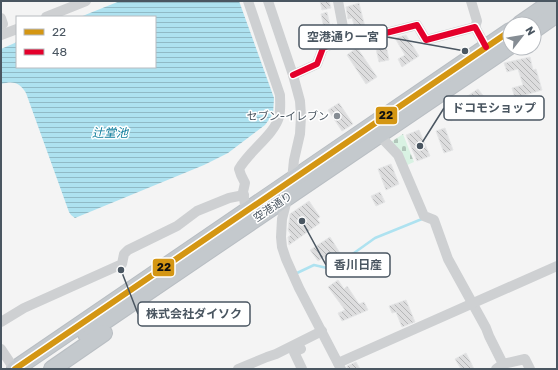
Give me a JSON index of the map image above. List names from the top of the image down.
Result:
{
  "streets": {
    "highway": ["空港通り"]
  },
  "water": ["辻堂池"],
  "places": [
    "空港通り一宮",
    "セブン-イレブン",
    "ドコモショップ",
    "香川日産",
    "株式会社ダイソク"
  ],
  "lines": ["transit line 48", "transit line 22"],
  "legend": ["22", "48"],
  "north": "top right"
}
